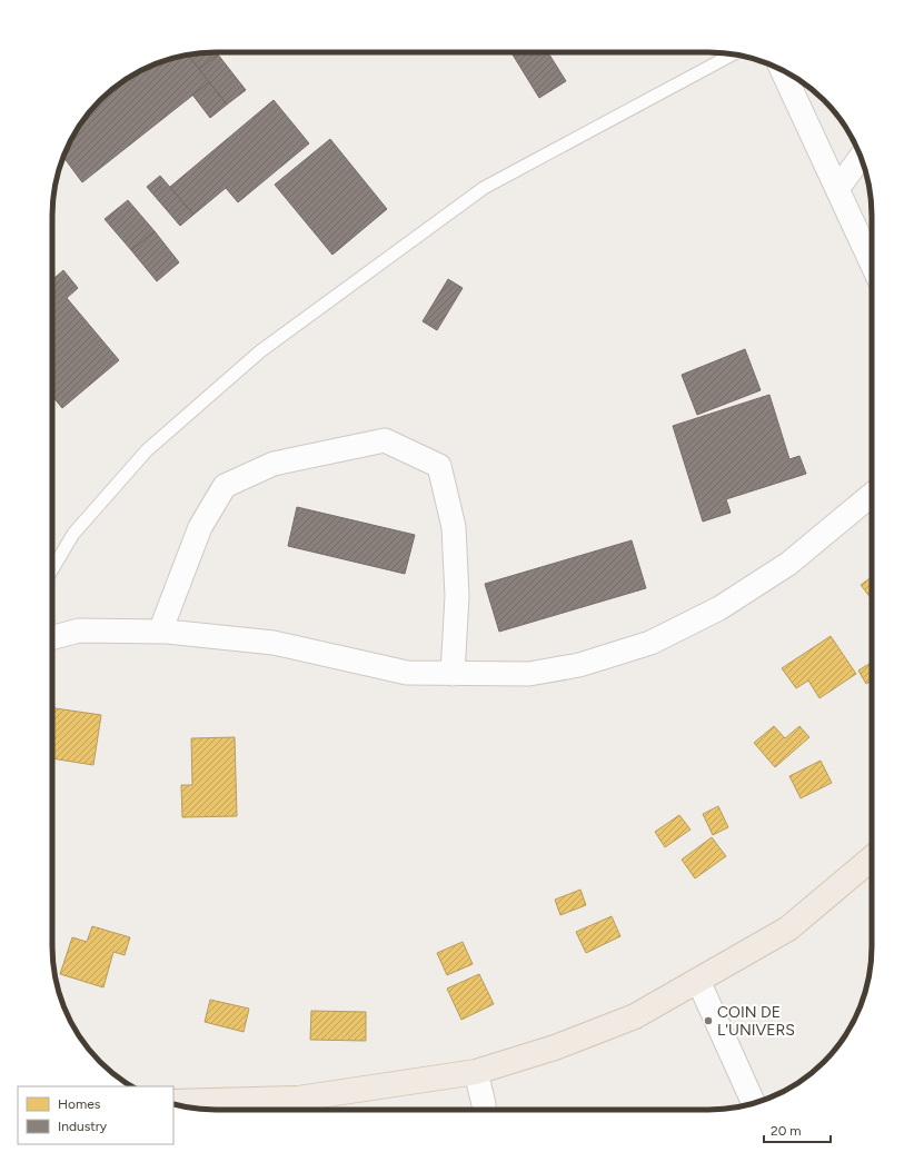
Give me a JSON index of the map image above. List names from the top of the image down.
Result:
{
  "places": ["COIN DE L'UNIVERS"],
  "legend": ["Homes", "Industry"],
  "scale_bar": "20 m"
}
